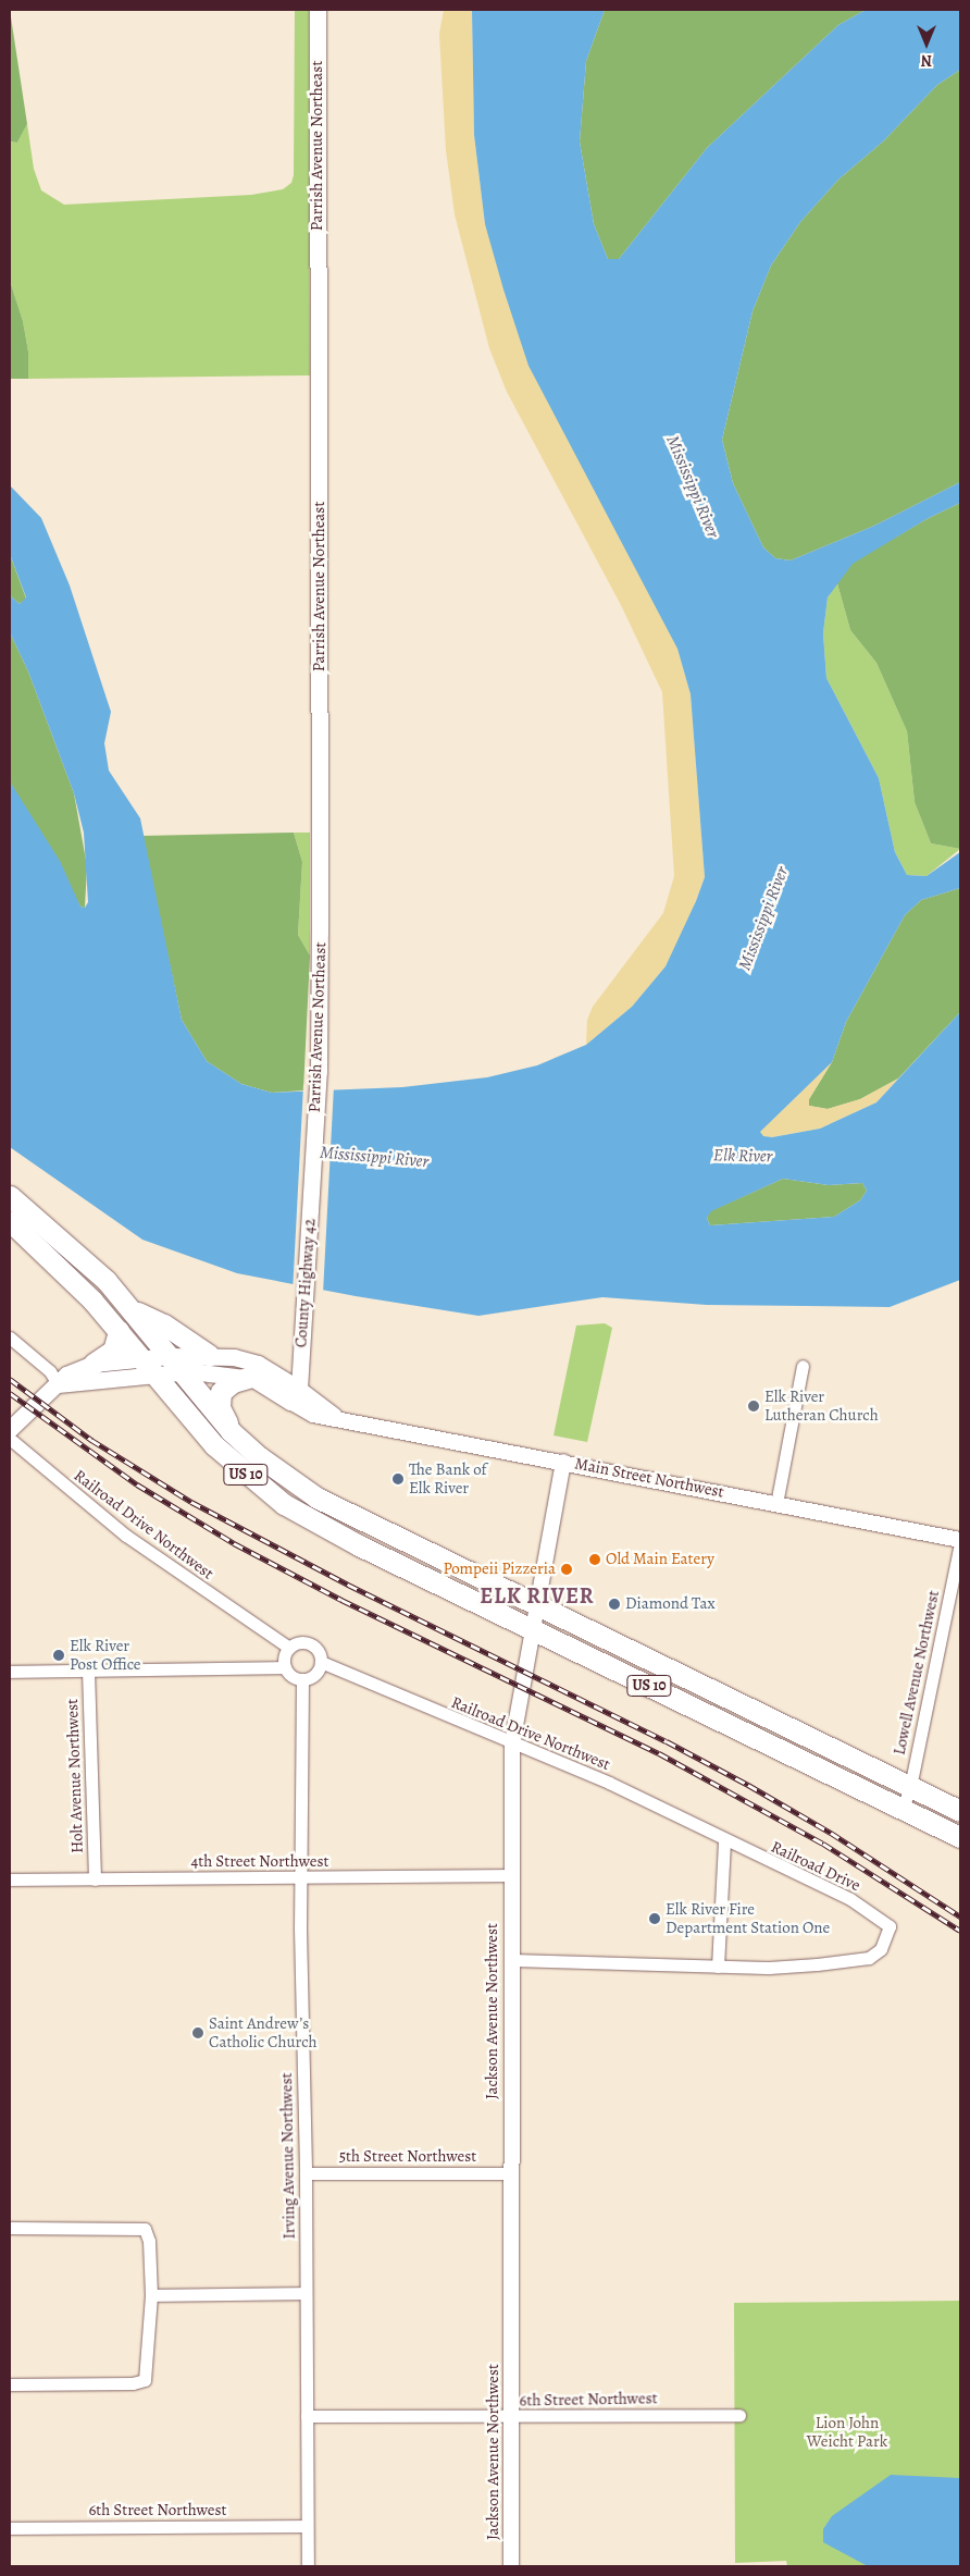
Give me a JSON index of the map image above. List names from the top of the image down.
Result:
{
  "streets": {
    "highway": ["US 10"],
    "main road": ["Parrish Avenue Northeast", "County Highway 42", "Main Street Northwest"],
    "street": [
      "Railroad Drive Northwest",
      "Lowell Avenue Northwest",
      "Holt Avenue Northwest",
      "4th Street Northwest",
      "Railroad Drive",
      "Jackson Avenue Northwest",
      "Irving Avenue Northwest",
      "5th Street Northwest",
      "6th Street Northwest"
    ]
  },
  "crossings": [
    ["Parrish Avenue Northeast", "County Highway 42"],
    ["County Highway 42", "Main Street Northwest"],
    ["US 10", "Main Street Northwest"],
    ["US 10", "Lowell Avenue Northwest"],
    ["US 10", "Jackson Avenue Northwest"],
    ["Main Street Northwest", "Lowell Avenue Northwest"],
    ["Main Street Northwest", "Jackson Avenue Northwest"],
    ["Railroad Drive Northwest", "Railroad Drive"],
    ["Railroad Drive Northwest", "Jackson Avenue Northwest"],
    ["Railroad Drive Northwest", "Irving Avenue Northwest"],
    ["Holt Avenue Northwest", "4th Street Northwest"],
    ["4th Street Northwest", "Jackson Avenue Northwest"],
    ["4th Street Northwest", "Irving Avenue Northwest"],
    ["Jackson Avenue Northwest", "5th Street Northwest"],
    ["Jackson Avenue Northwest", "6th Street Northwest"],
    ["Irving Avenue Northwest", "5th Street Northwest"],
    ["Irving Avenue Northwest", "6th Street Northwest"]
  ],
  "districts": ["ELK RIVER"],
  "water": ["Mississippi River", "Elk River"],
  "parks": ["Lion John Weicht Park"],
  "places": [
    "Elk River Lutheran Church",
    "The Bank of Elk River",
    "Old Main Eatery",
    "Pompeii Pizzeria",
    "Diamond Tax",
    "Elk River Post Office",
    "Elk River Fire Department Station One",
    "Saint Andrew’s Catholic Church"
  ],
  "north": "bottom"
}
